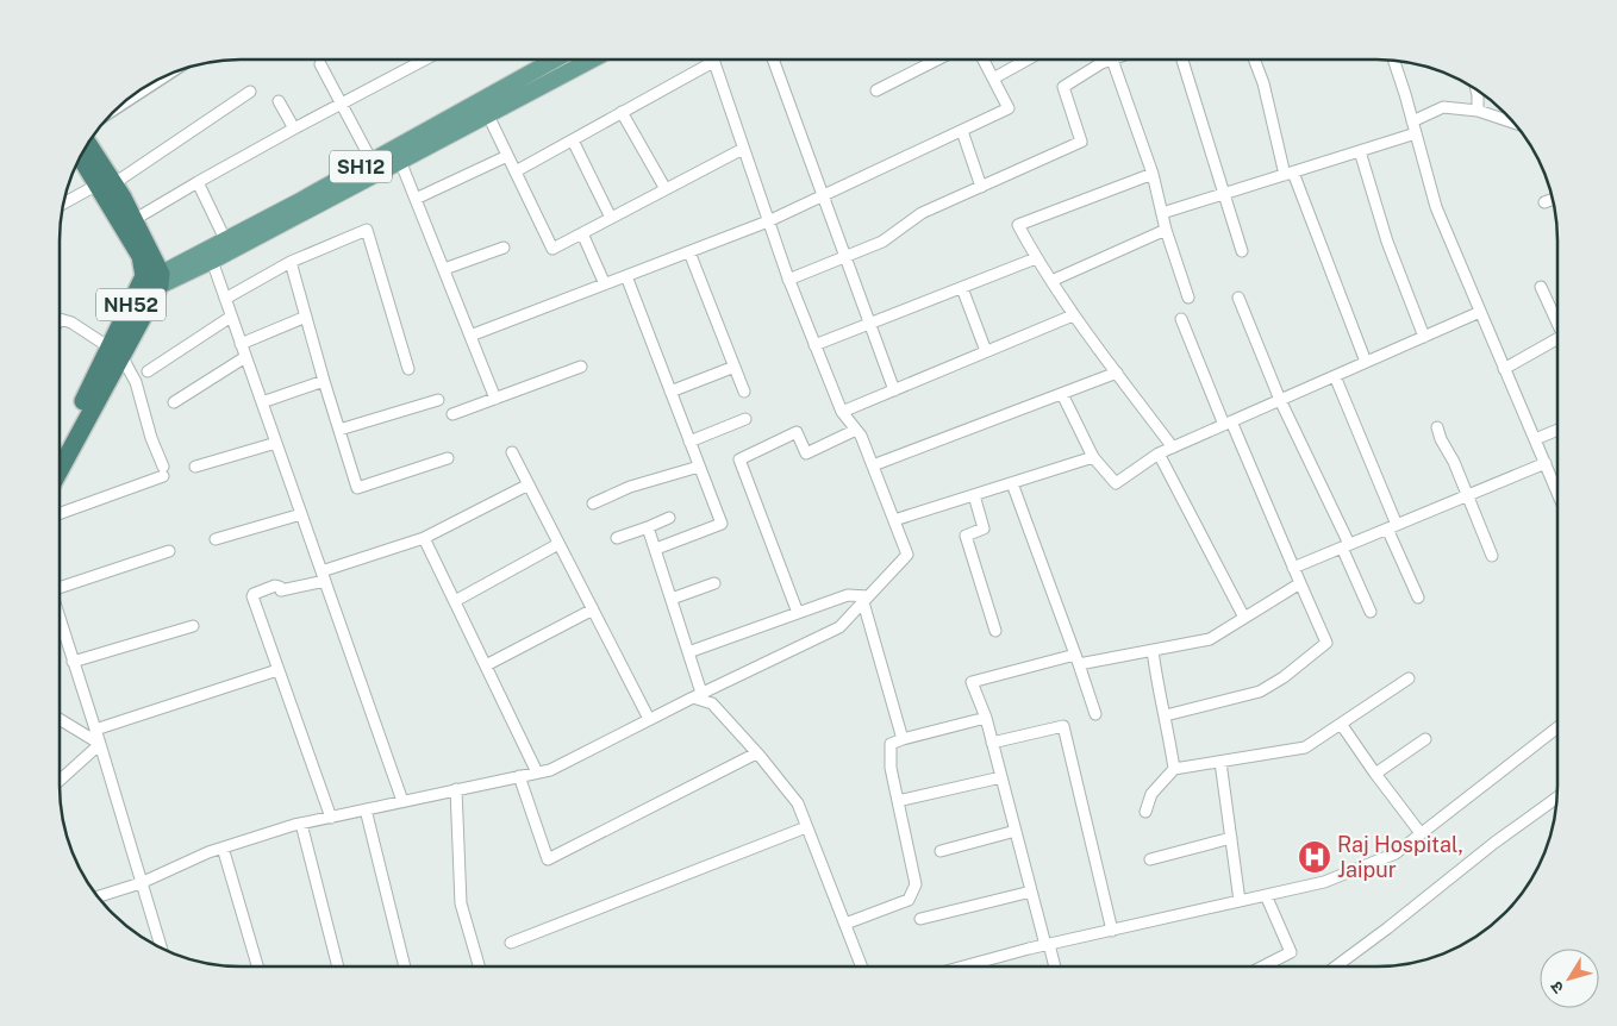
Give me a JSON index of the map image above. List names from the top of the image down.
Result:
{
  "streets": {
    "highway": ["NH52"],
    "main road": ["SH12"]
  },
  "crossings": [
    ["SH12", "NH52"]
  ],
  "places": {
    "hospital": ["Raj Hospital, Jaipur"]
  },
  "north": "bottom left"
}
